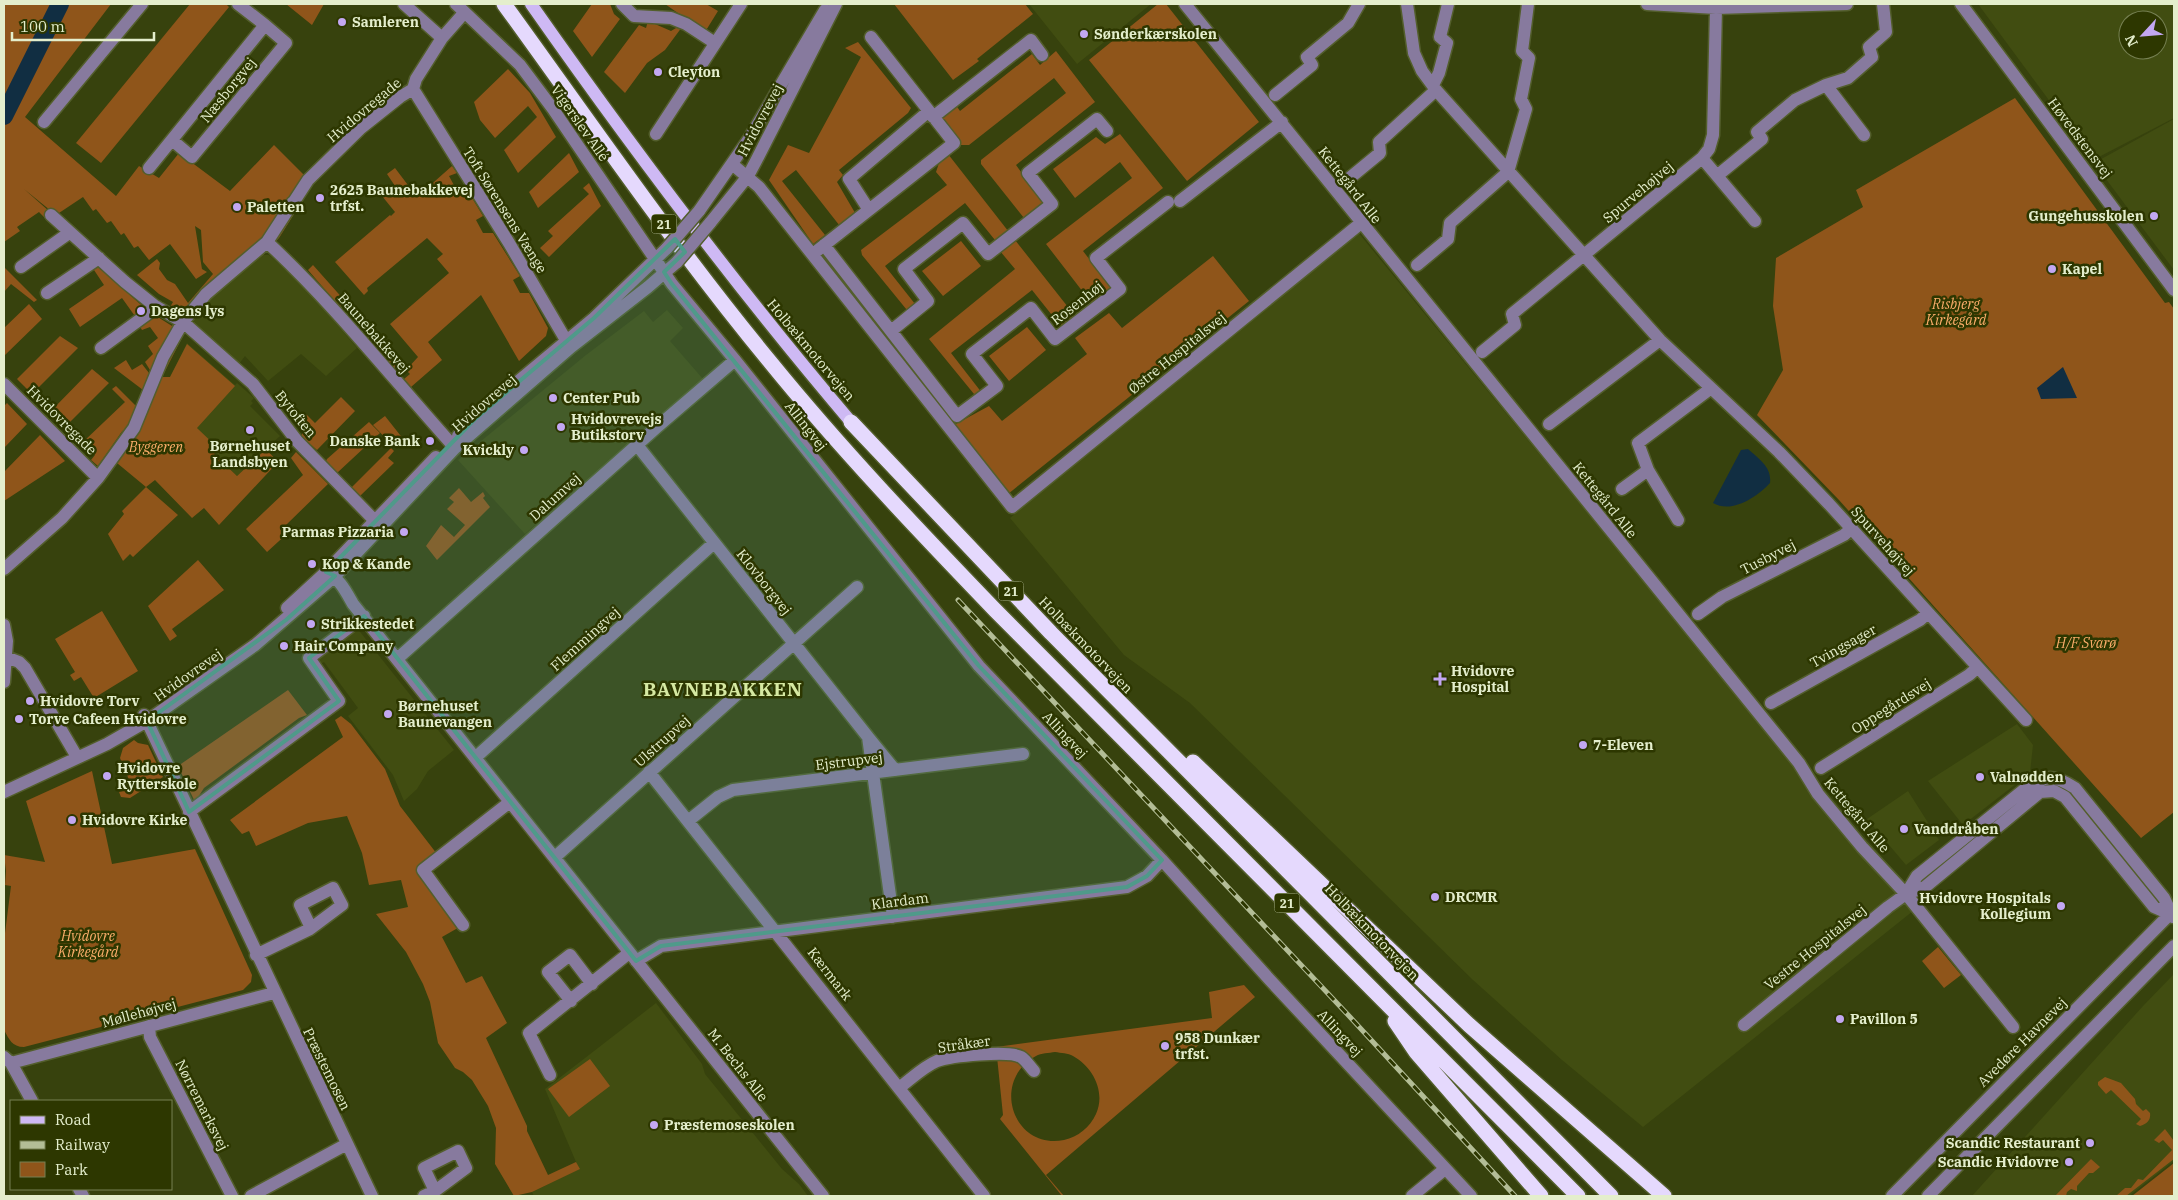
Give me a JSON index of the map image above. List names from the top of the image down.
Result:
{
  "streets": {
    "highway": ["21", "Holbækmotorvejen"],
    "street": [
      "Næsborgvej",
      "Hvidovregade",
      "Hvidovrevej",
      "Vigerslev Allé",
      "Høvedstensvej",
      "Kettegård Alle",
      "Spurvehøjvej",
      "Toft Sørensens Vænge",
      "Rosenhøj",
      "Baunebakkevej",
      "Østre Hospitalsvej",
      "Bytoften",
      "Allingvej",
      "Dalumvej",
      "Tusbyvej",
      "Klovborgvej",
      "Flemmingvej",
      "Tvingsager",
      "Oppegårdsvej",
      "Ulstrupvej",
      "Ejstrupvej",
      "Klardam",
      "Vestre Hospitalsvej",
      "Kærmark",
      "Møllehøjvej",
      "Avedøre Havnevej",
      "Stråkær",
      "M. Bechs Alle",
      "Præstemosen",
      "Nørremarksvej"
    ]
  },
  "crossings": [
    ["Hvidovregade", "Vigerslev Allé"],
    ["Hvidovregade", "Toft Sørensens Vænge"],
    ["Hvidovregade", "Baunebakkevej"],
    ["Hvidovregade", "Bytoften"],
    ["Hvidovrevej", "Vigerslev Allé"],
    ["Hvidovrevej", "Toft Sørensens Vænge"],
    ["Hvidovrevej", "Baunebakkevej"],
    ["Hvidovrevej", "Bytoften"],
    ["Hvidovrevej", "Allingvej"],
    ["Hvidovrevej", "M. Bechs Alle"],
    ["Hvidovrevej", "Præstemosen"],
    ["Vigerslev Allé", "Allingvej"],
    ["Kettegård Alle", "Rosenhøj"],
    ["Kettegård Alle", "Østre Hospitalsvej"],
    ["Kettegård Alle", "Vestre Hospitalsvej"],
    ["Spurvehøjvej", "Tusbyvej"],
    ["Spurvehøjvej", "Tvingsager"],
    ["Spurvehøjvej", "Oppegårdsvej"],
    ["Allingvej", "Dalumvej"],
    ["Allingvej", "Klardam"],
    ["Dalumvej", "Klovborgvej"],
    ["Dalumvej", "M. Bechs Alle"],
    ["Klovborgvej", "Flemmingvej"],
    ["Klovborgvej", "Ulstrupvej"],
    ["Klovborgvej", "Ejstrupvej"],
    ["Klovborgvej", "Klardam"],
    ["Flemmingvej", "M. Bechs Alle"],
    ["Ulstrupvej", "Kærmark"],
    ["Ulstrupvej", "M. Bechs Alle"],
    ["Ejstrupvej", "Kærmark"],
    ["Klardam", "Kærmark"],
    ["Klardam", "M. Bechs Alle"],
    ["Kærmark", "Stråkær"],
    ["Møllehøjvej", "Præstemosen"],
    ["Møllehøjvej", "Nørremarksvej"]
  ],
  "districts": ["BAVNEBAKKEN"],
  "parks": [
    "Risbjerg Kirkegård",
    "Byggeren",
    "H/F Svarø",
    "Hvidovre Kirkegård"
  ],
  "places": {
    "other": [
      "Samleren",
      "Sønderkærskolen",
      "Cleyton",
      "2625 Baunebakkevej trfst.",
      "Paletten",
      "Gungehusskolen",
      "Kapel",
      "Dagens lys",
      "Center Pub",
      "Hvidovrevejs Butikstorv",
      "Børnehuset Landsbyen",
      "Danske Bank",
      "Kvickly",
      "Parmas Pizzaria",
      "Kop & Kande",
      "Strikkestedet",
      "Hair Company",
      "Hvidovre Torv",
      "Børnehuset Baunevangen",
      "Torve Cafeen Hvidovre",
      "7-Eleven",
      "Hvidovre Rytterskole",
      "Valnødden",
      "Hvidovre Kirke",
      "Vanddråben",
      "DRCMR",
      "Hvidovre Hospitals Kollegium",
      "Pavillon 5",
      "958 Dunkær trfst.",
      "Præstemoseskolen",
      "Scandic Restaurant",
      "Scandic Hvidovre"
    ],
    "health": ["Hvidovre Hospital"]
  },
  "legend": ["Road", "Railway", "Park"],
  "scale_bar": "100 m",
  "north": "bottom left"
}
